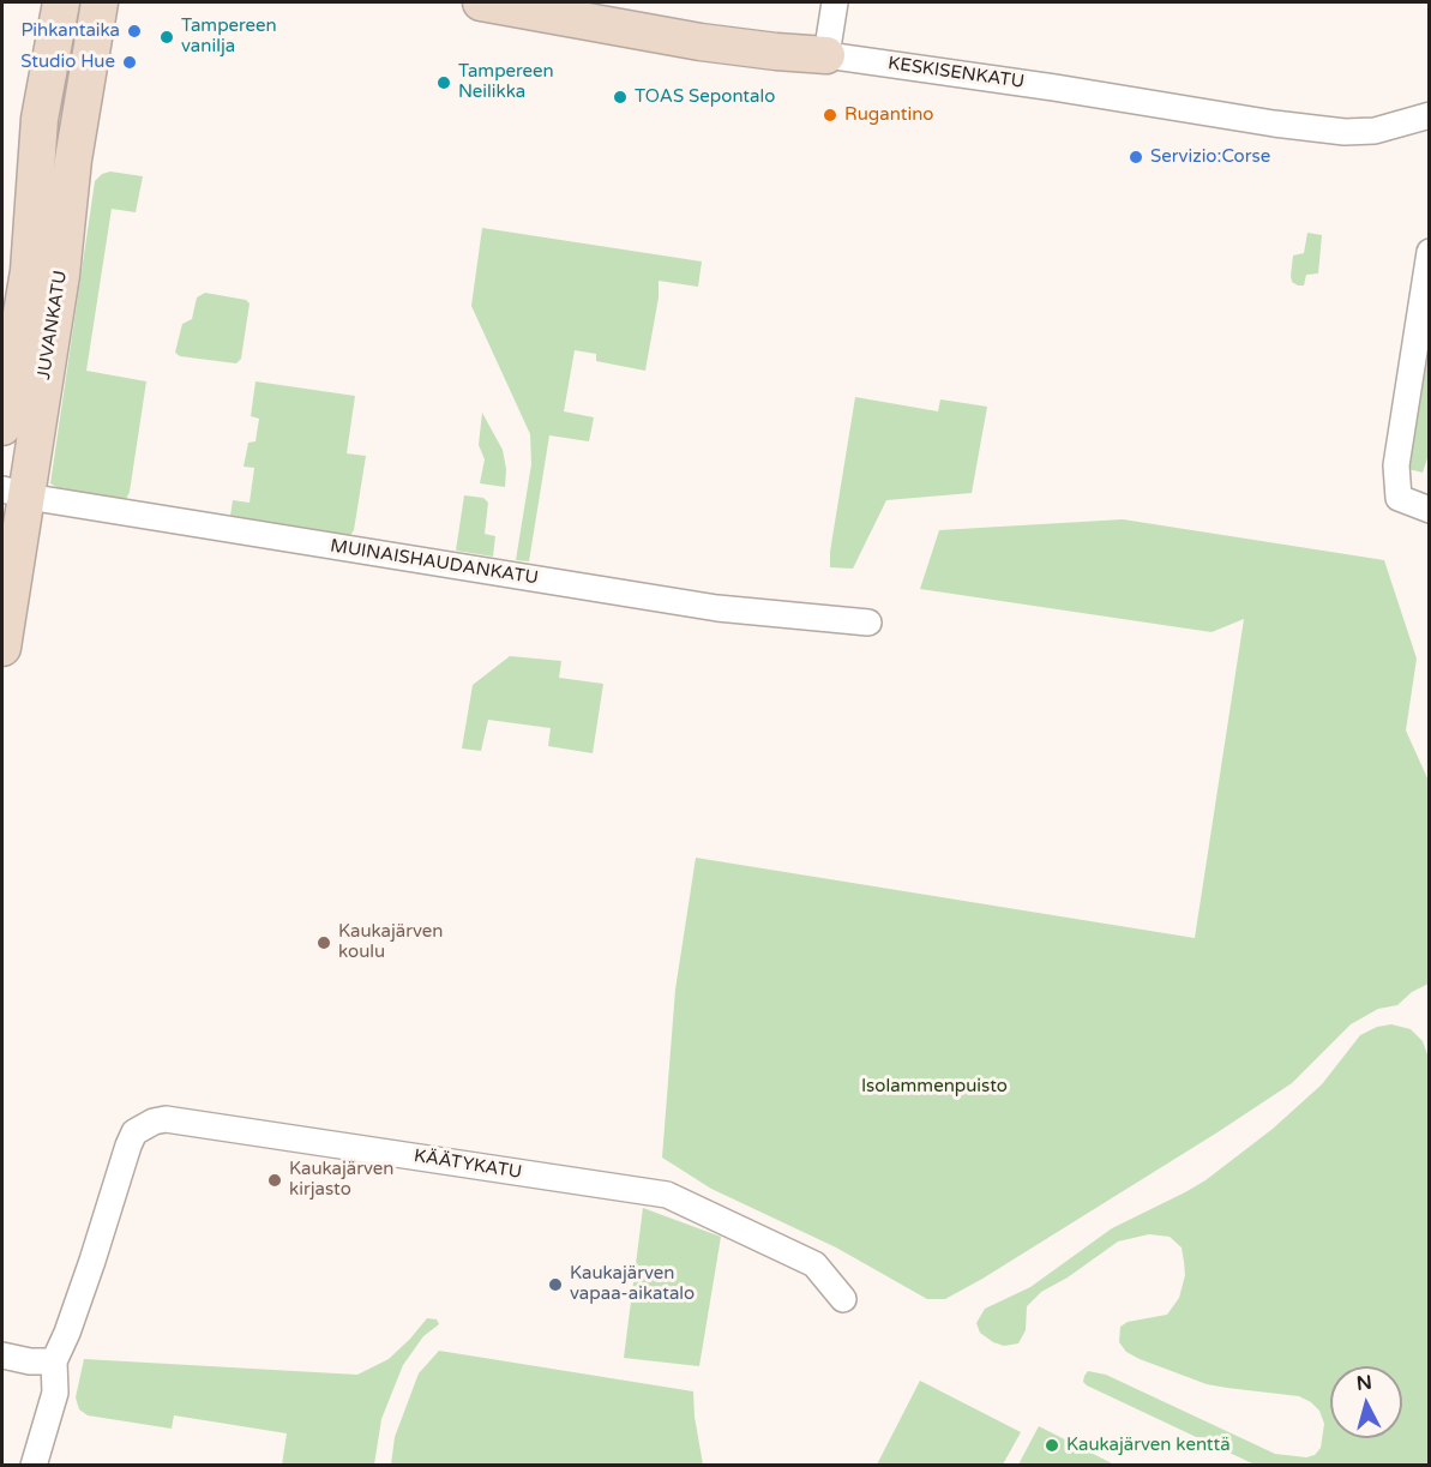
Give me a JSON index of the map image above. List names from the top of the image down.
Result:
{
  "streets": {
    "main road": ["KESKISENKATU", "JUVANKATU"],
    "street": ["MUINAISHAUDANKATU", "KÄÄTYKATU"]
  },
  "crossings": [
    ["JUVANKATU", "MUINAISHAUDANKATU"]
  ],
  "parks": ["Isolammenpuisto"],
  "places": [
    "Pihkantaika",
    "Tampereen vanilja",
    "Studio Hue",
    "Tampereen Neilikka",
    "TOAS Sepontalo",
    "Rugantino",
    "Servizio:Corse",
    "Kaukajärven koulu",
    "Kaukajärven kirjasto",
    "Kaukajärven vapaa-aikatalo",
    "Kaukajärven kenttä"
  ],
  "north": "top"
}
